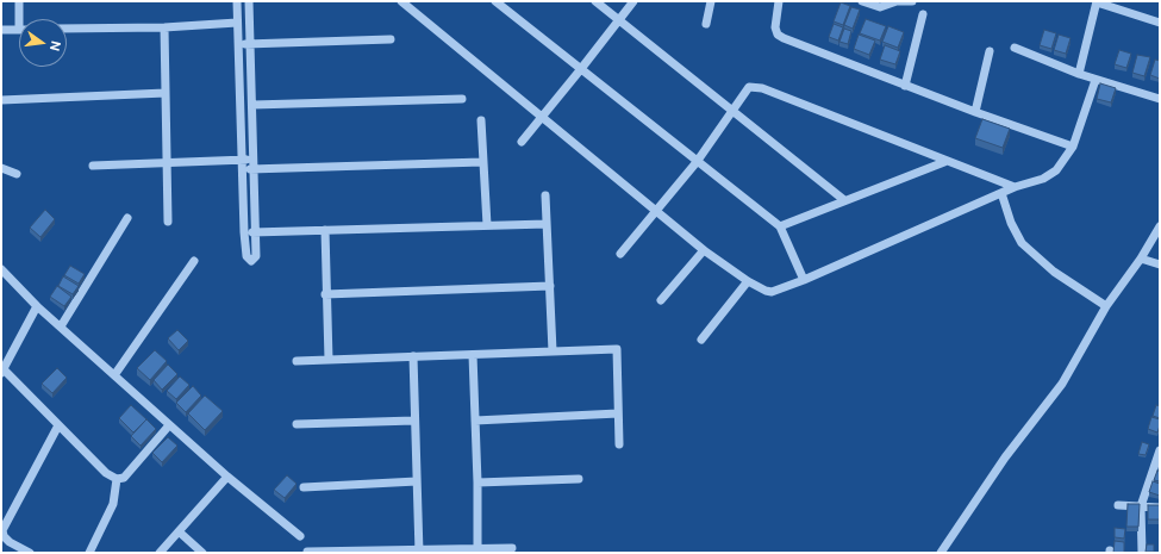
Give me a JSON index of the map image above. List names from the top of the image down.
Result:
{
  "north": "right"
}
